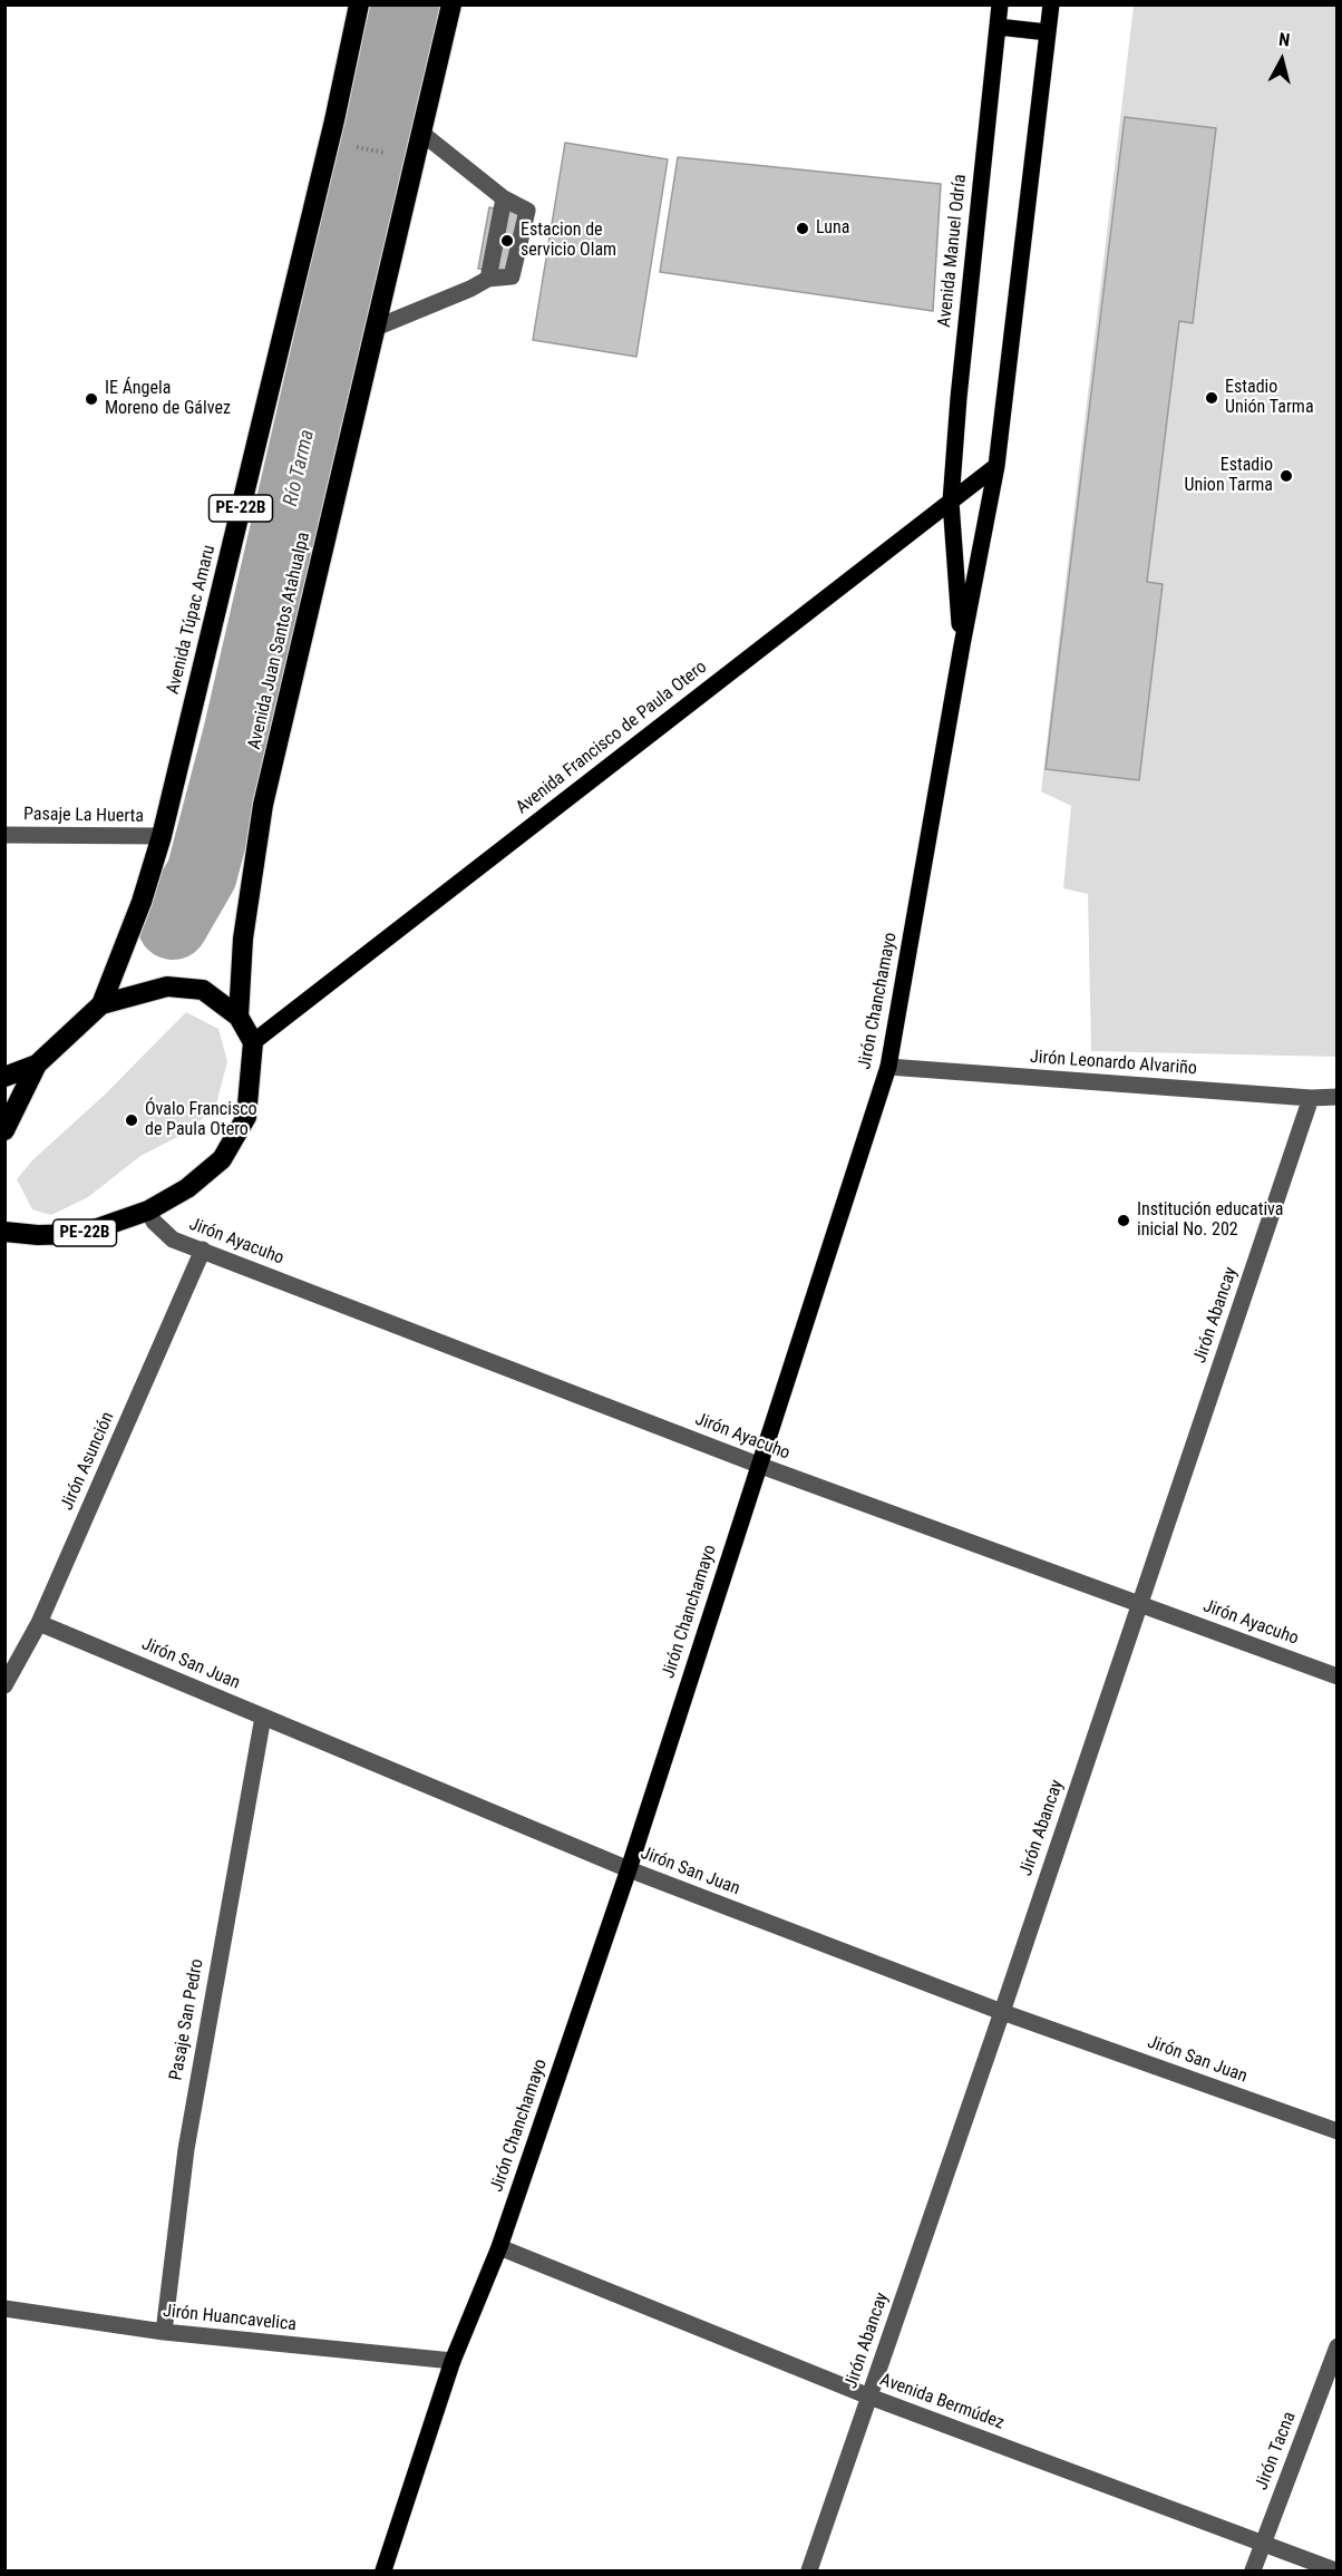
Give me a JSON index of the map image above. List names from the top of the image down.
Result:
{
  "streets": {
    "highway": ["PE-22B", "Avenida Túpac Amaru", "Avenida Juan Santos Atahualpa"],
    "main road": ["Avenida Manuel Odría", "Avenida Francisco de Paula Otero", "Jirón Chanchamayo"],
    "street": [
      "Pasaje La Huerta",
      "Jirón Leonardo Alvariño",
      "Jirón Ayacuho",
      "Jirón Abancay",
      "Jirón Asunción",
      "Jirón San Juan",
      "Pasaje San Pedro",
      "Jirón Huancavelica",
      "Avenida Bermúdez",
      "Jirón Tacna"
    ]
  },
  "crossings": [
    ["Avenida Manuel Odría", "Avenida Francisco de Paula Otero"],
    ["Avenida Manuel Odría", "Jirón Chanchamayo"],
    ["PE-22B", "Avenida Túpac Amaru"],
    ["PE-22B", "Avenida Juan Santos Atahualpa"],
    ["PE-22B", "Avenida Francisco de Paula Otero"],
    ["PE-22B", "Jirón Ayacuho"],
    ["Avenida Túpac Amaru", "Pasaje La Huerta"],
    ["Avenida Francisco de Paula Otero", "Jirón Chanchamayo"],
    ["Jirón Chanchamayo", "Jirón Leonardo Alvariño"],
    ["Jirón Chanchamayo", "Jirón Ayacuho"],
    ["Jirón Chanchamayo", "Jirón San Juan"],
    ["Jirón Chanchamayo", "Jirón Huancavelica"],
    ["Jirón Chanchamayo", "Avenida Bermúdez"],
    ["Jirón Leonardo Alvariño", "Jirón Abancay"],
    ["Jirón Ayacuho", "Jirón Abancay"],
    ["Jirón Ayacuho", "Jirón Asunción"],
    ["Jirón Abancay", "Jirón San Juan"],
    ["Jirón Abancay", "Avenida Bermúdez"],
    ["Jirón Asunción", "Jirón San Juan"],
    ["Jirón San Juan", "Pasaje San Pedro"],
    ["Pasaje San Pedro", "Jirón Huancavelica"],
    ["Avenida Bermúdez", "Jirón Tacna"]
  ],
  "water": ["Río Tarma"],
  "places": [
    "Luna",
    "Estacion de servicio Olam",
    "Estadio Unión Tarma",
    "IE Ángela Moreno de Gálvez",
    "Estadio Union Tarma",
    "Óvalo Francisco de Paula Otero",
    "Institución educativa inicial No. 202"
  ],
  "north": "top"
}
